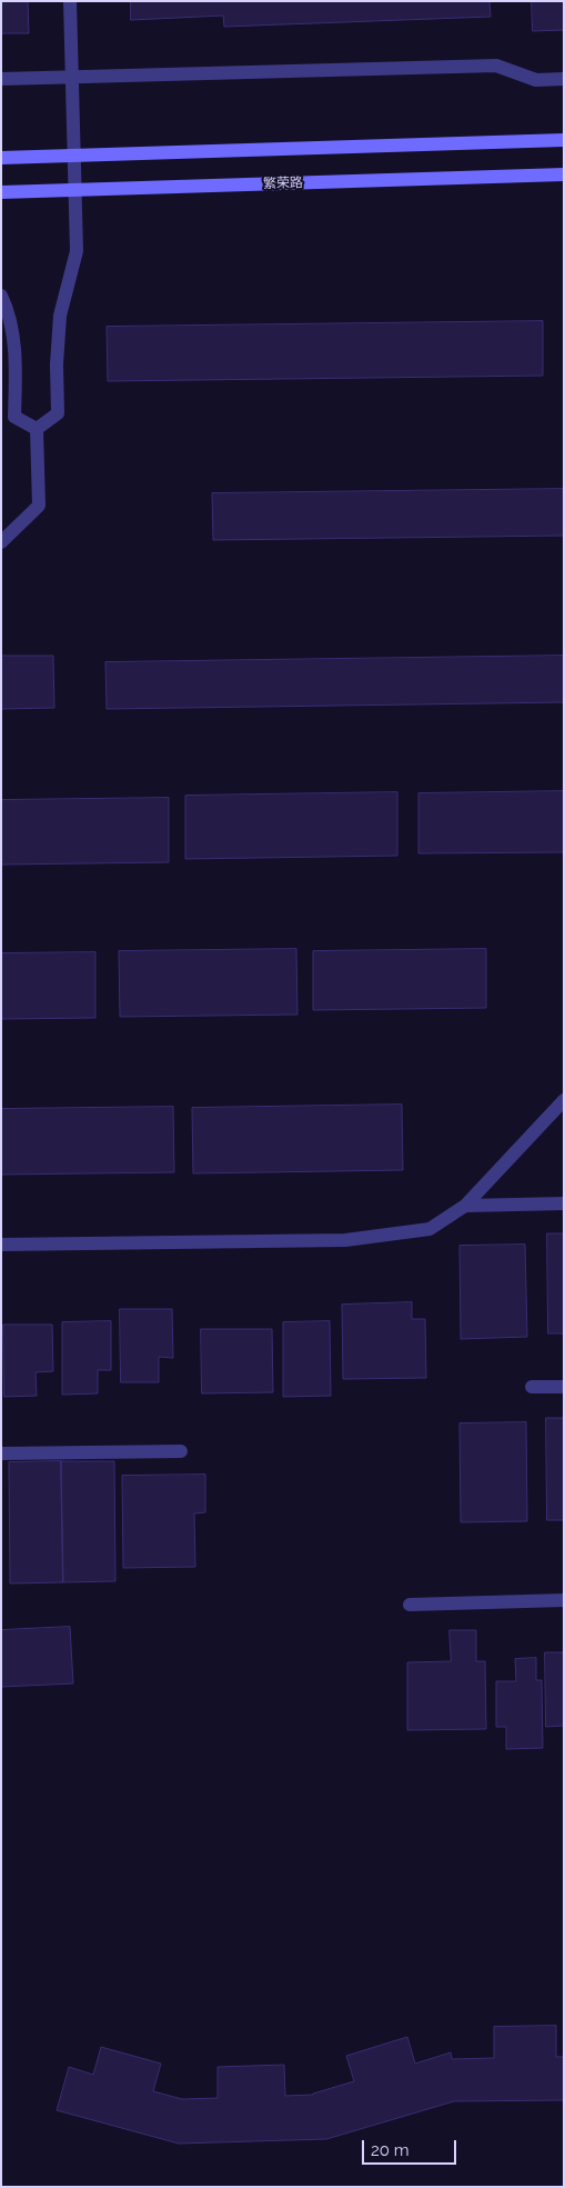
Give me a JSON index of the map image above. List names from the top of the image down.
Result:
{
  "streets": {
    "main road": ["繁荣路"]
  },
  "scale_bar": "20 m"
}
